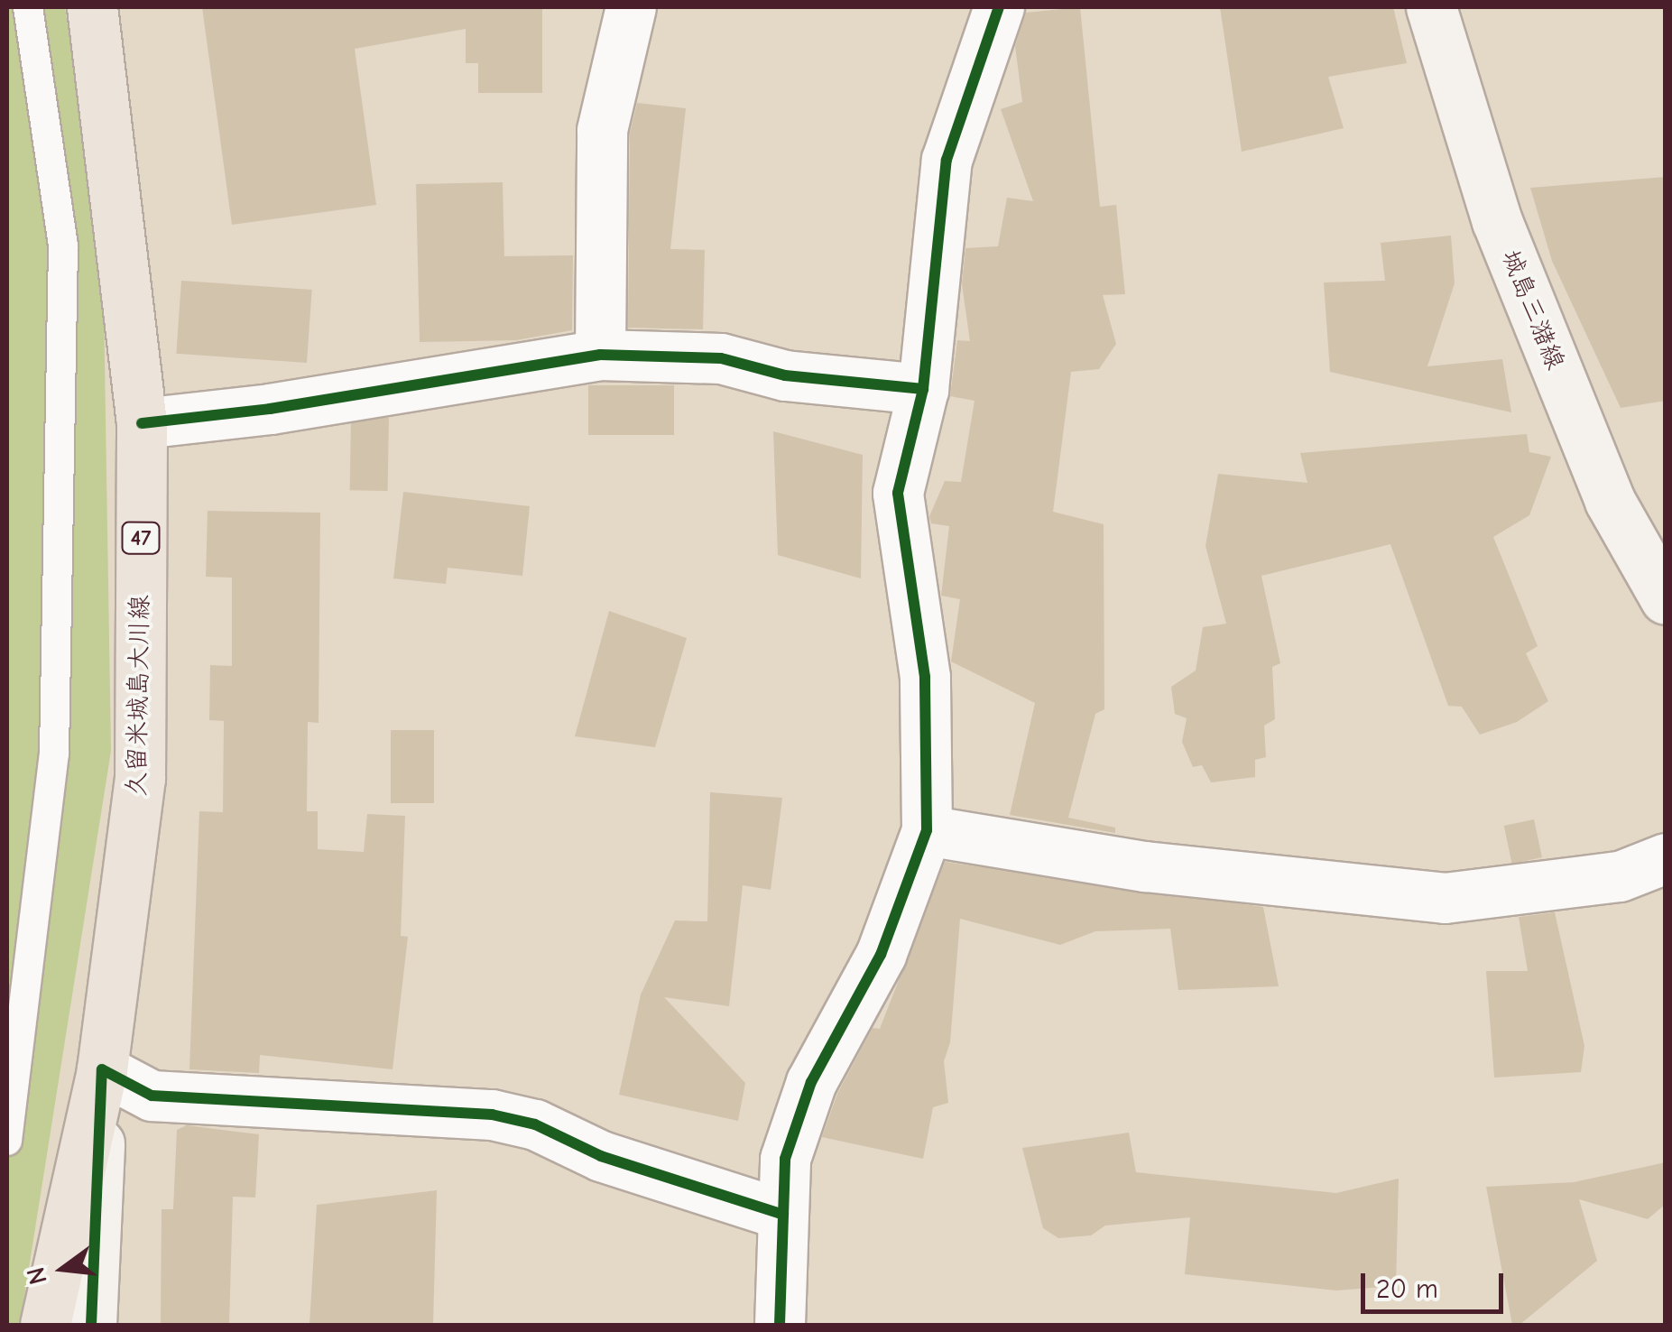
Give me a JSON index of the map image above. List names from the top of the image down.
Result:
{
  "streets": {
    "main road": ["城島三潴線", "47", "久留米城島大川線"]
  },
  "scale_bar": "20 m",
  "north": "left"
}
